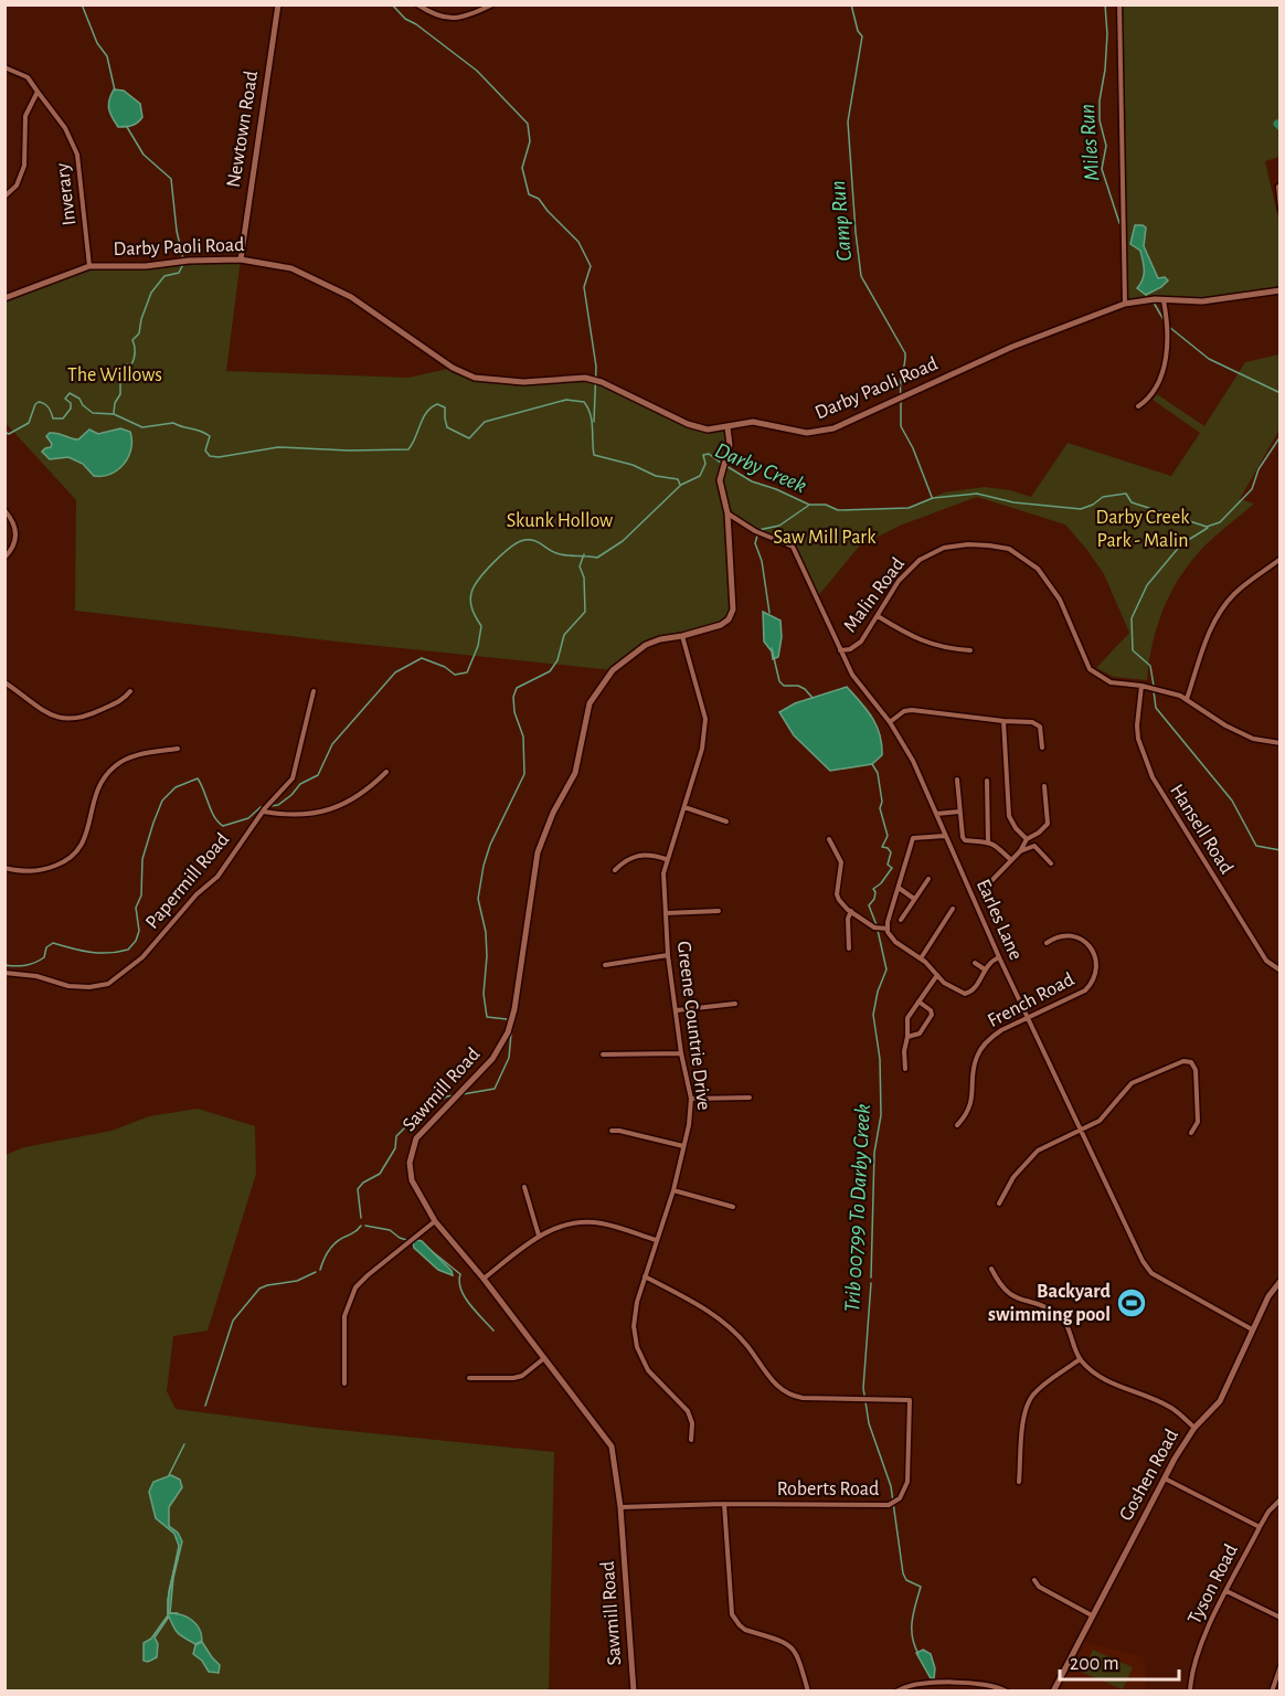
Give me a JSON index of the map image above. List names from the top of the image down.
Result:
{
  "streets": {
    "street": [
      "Newtown Road",
      "Inverary",
      "Darby Paoli Road",
      "Malin Road",
      "Hansell Road",
      "Papermill Road",
      "Earles Lane",
      "French Road",
      "Greene Countrie Drive",
      "Sawmill Road",
      "Goshen Road",
      "Roberts Road",
      "Tyson Road"
    ]
  },
  "crossings": [
    ["Newtown Road", "Darby Paoli Road"],
    ["Inverary", "Darby Paoli Road"],
    ["Darby Paoli Road", "Sawmill Road"],
    ["Malin Road", "Hansell Road"],
    ["Malin Road", "Earles Lane"],
    ["Earles Lane", "French Road"],
    ["Earles Lane", "Sawmill Road"],
    ["Earles Lane", "Goshen Road"],
    ["Greene Countrie Drive", "Sawmill Road"],
    ["Greene Countrie Drive", "Roberts Road"],
    ["Sawmill Road", "Roberts Road"]
  ],
  "water": [
    "Miles Run",
    "Camp Run",
    "Darby Creek",
    "Trib 00799 To Darby Creek"
  ],
  "parks": [
    "The Willows",
    "Darby Creek Park - Malin",
    "Skunk Hollow",
    "Saw Mill Park"
  ],
  "places": {
    "sports": ["Backyard swimming pool"]
  },
  "scale_bar": "200 m"
}
